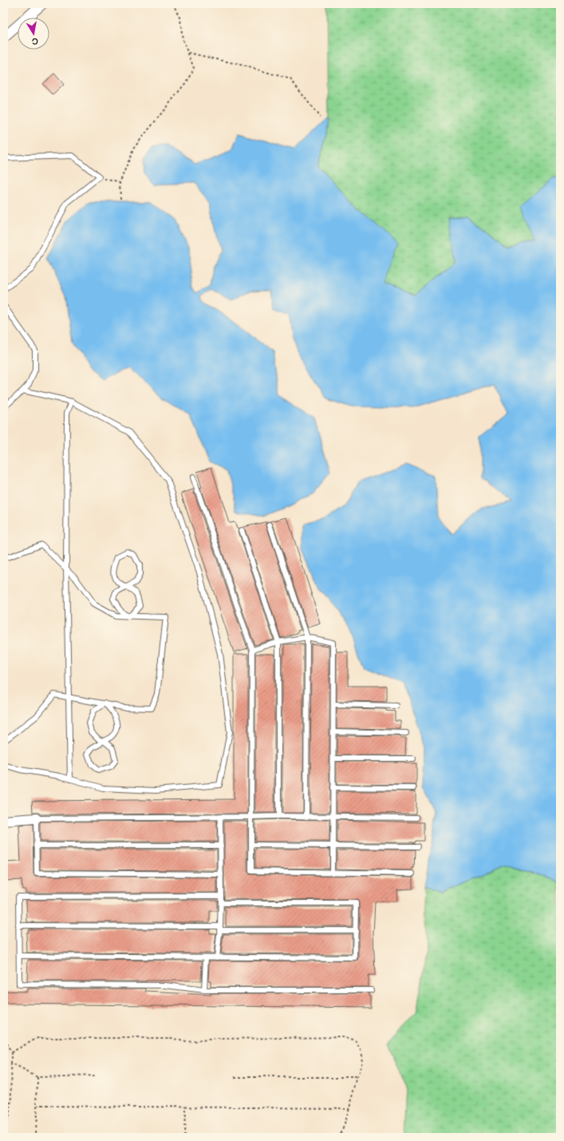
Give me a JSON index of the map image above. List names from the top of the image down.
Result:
{
  "north": "bottom"
}
